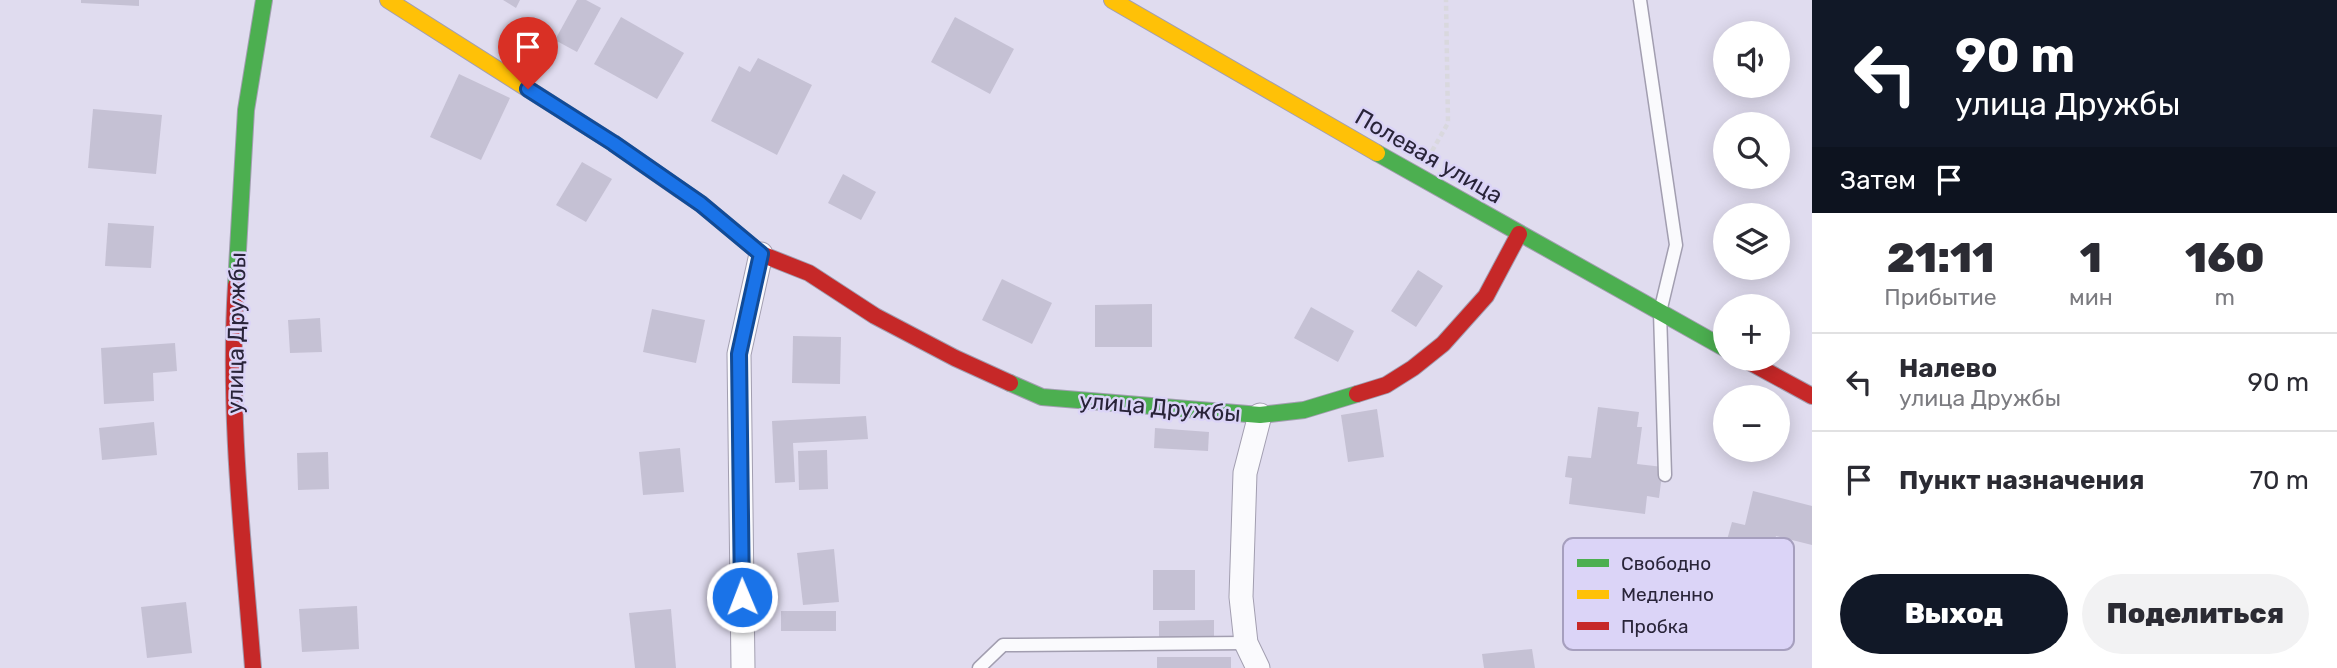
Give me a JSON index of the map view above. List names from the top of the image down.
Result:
{
  "streets": {
    "street": ["Полевая улица", "улица Дружбы"]
  },
  "crossings": [
    ["Полевая улица", "улица Дружбы"]
  ],
  "legend": ["Свободно", "Медленно", "Пробка"],
  "page": {
    "turn": ["90 m", "улица Дружбы"],
    "map_buttons": ["+", "−"],
    "then": "Затем",
    "eta": [
      "21:11",
      "Прибытие",
      "1",
      "мин",
      "160",
      "m"
    ],
    "list": [
      {
        "name": "Налево",
        "note": "улица Дружбы",
        "value": "90 m"
      },
      {
        "name": "Пункт назначения",
        "value": "70 m"
      }
    ],
    "buttons": ["Выход", "Поделиться"]
  }
}
